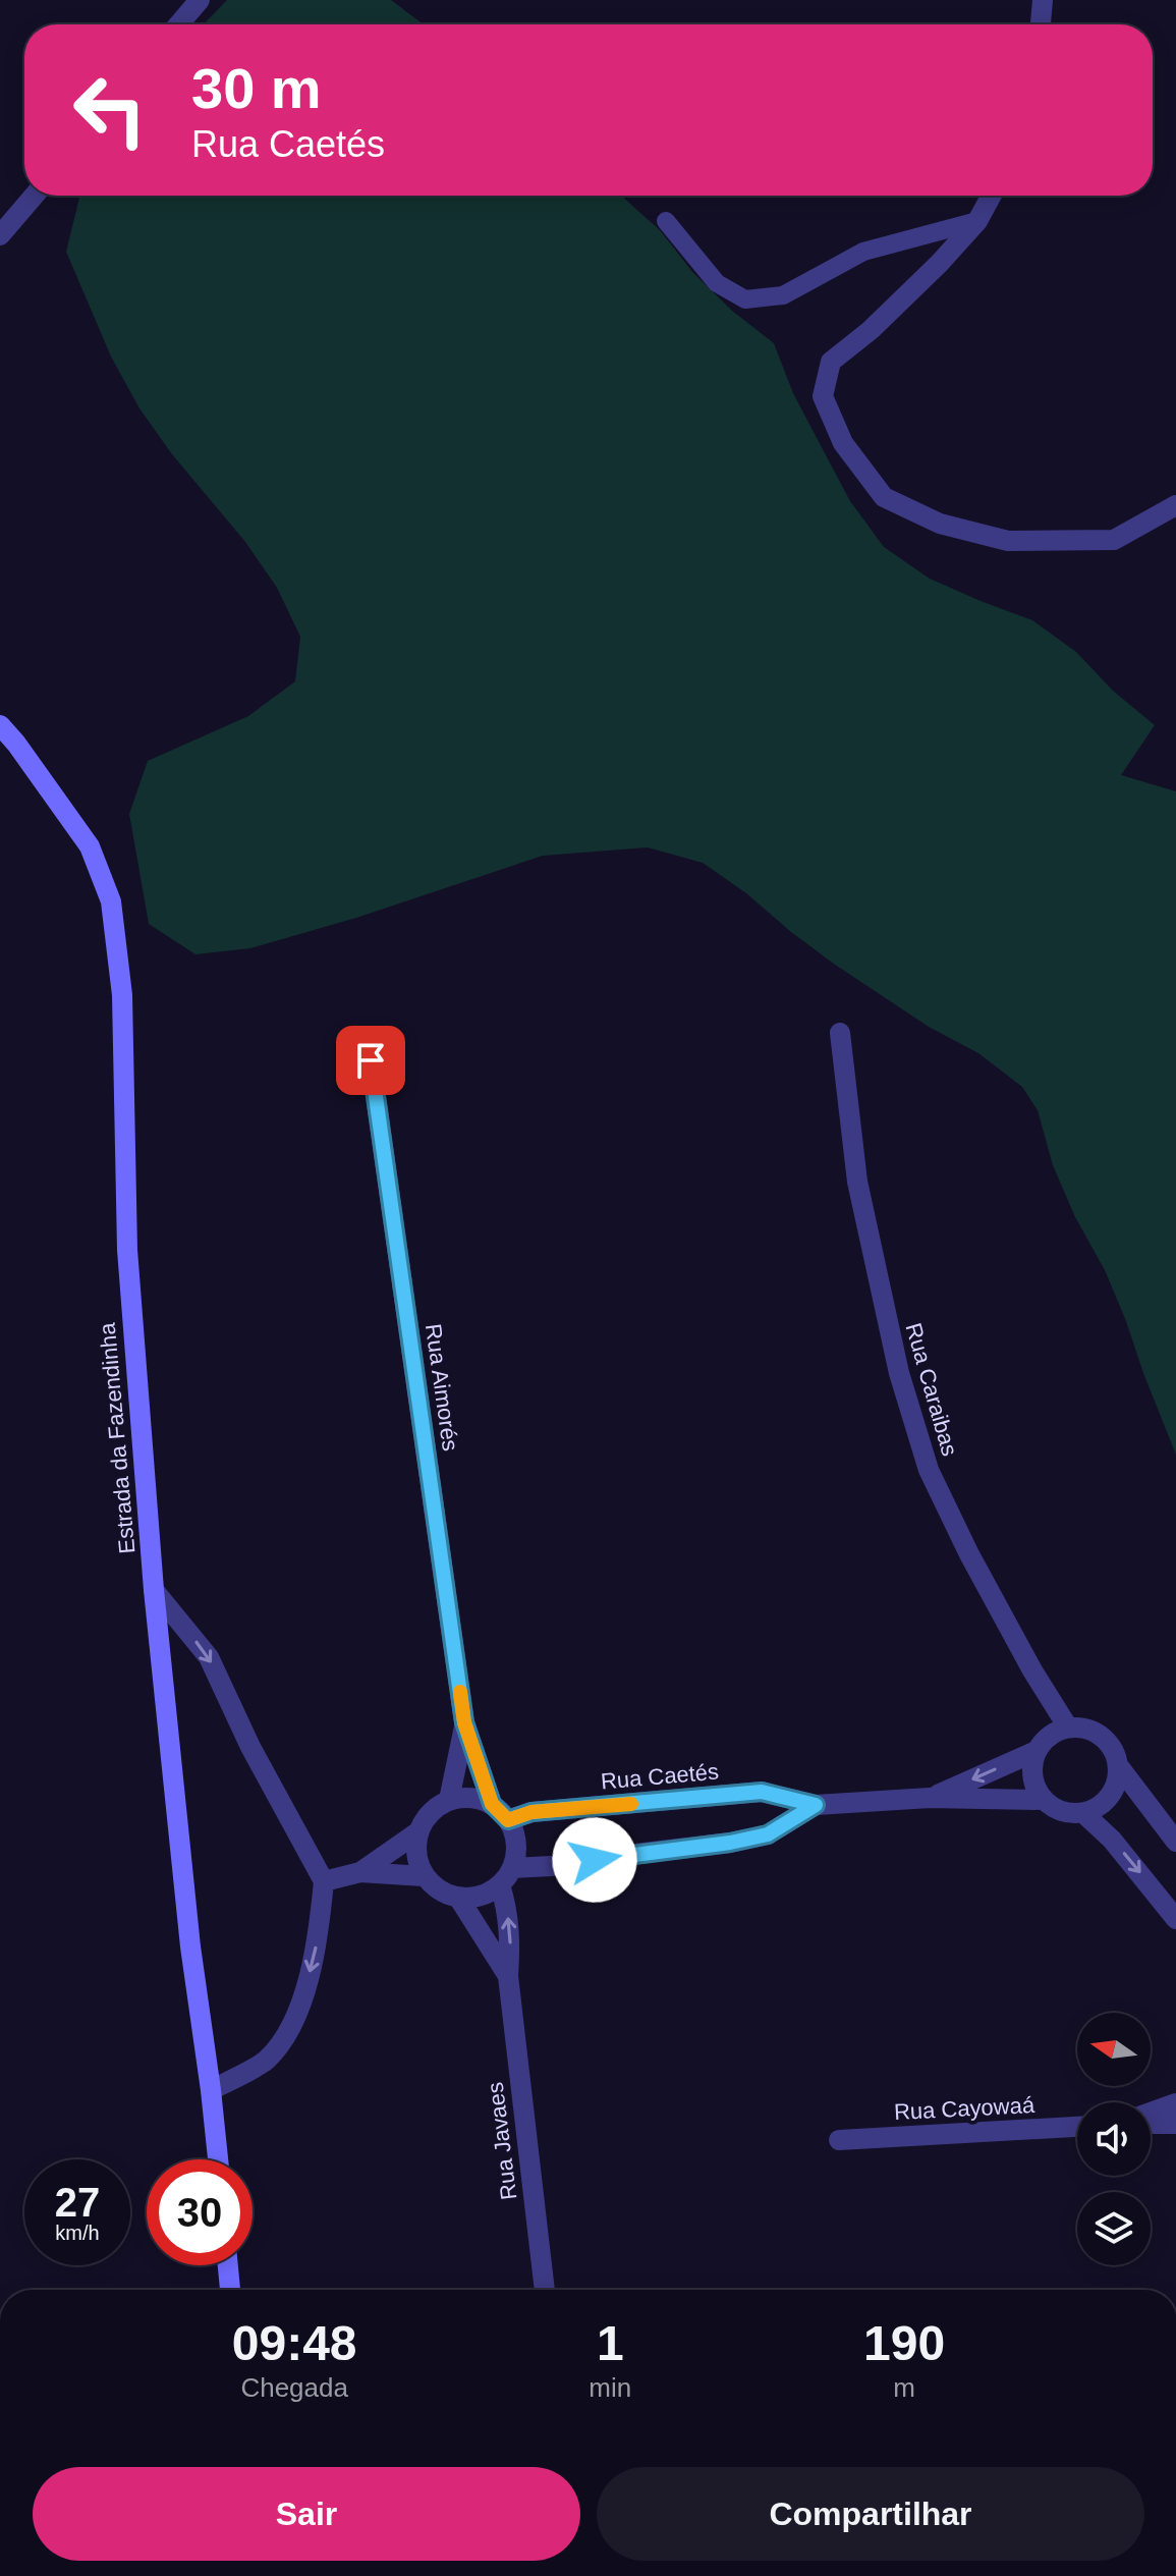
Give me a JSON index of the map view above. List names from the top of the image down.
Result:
{
  "streets": {
    "street": [
      "Rua Aimorés",
      "Rua Caraibas",
      "Estrada da Fazendinha",
      "Rua Caetés",
      "Rua Cayowaá",
      "Rua Javaes"
    ]
  },
  "crossings": [
    ["Rua Aimorés", "Rua Caetés"],
    ["Rua Aimorés", "Rua Javaes"],
    ["Rua Caraibas", "Rua Caetés"],
    ["Rua Caetés", "Rua Javaes"]
  ],
  "north": "left",
  "page": {
    "turn": ["30 m", "Rua Caetés"],
    "speed": "27 km/h",
    "limit": "30",
    "eta": [
      "09:48",
      "Chegada",
      "1",
      "min",
      "190",
      "m"
    ],
    "buttons": ["Sair", "Compartilhar"]
  }
}
